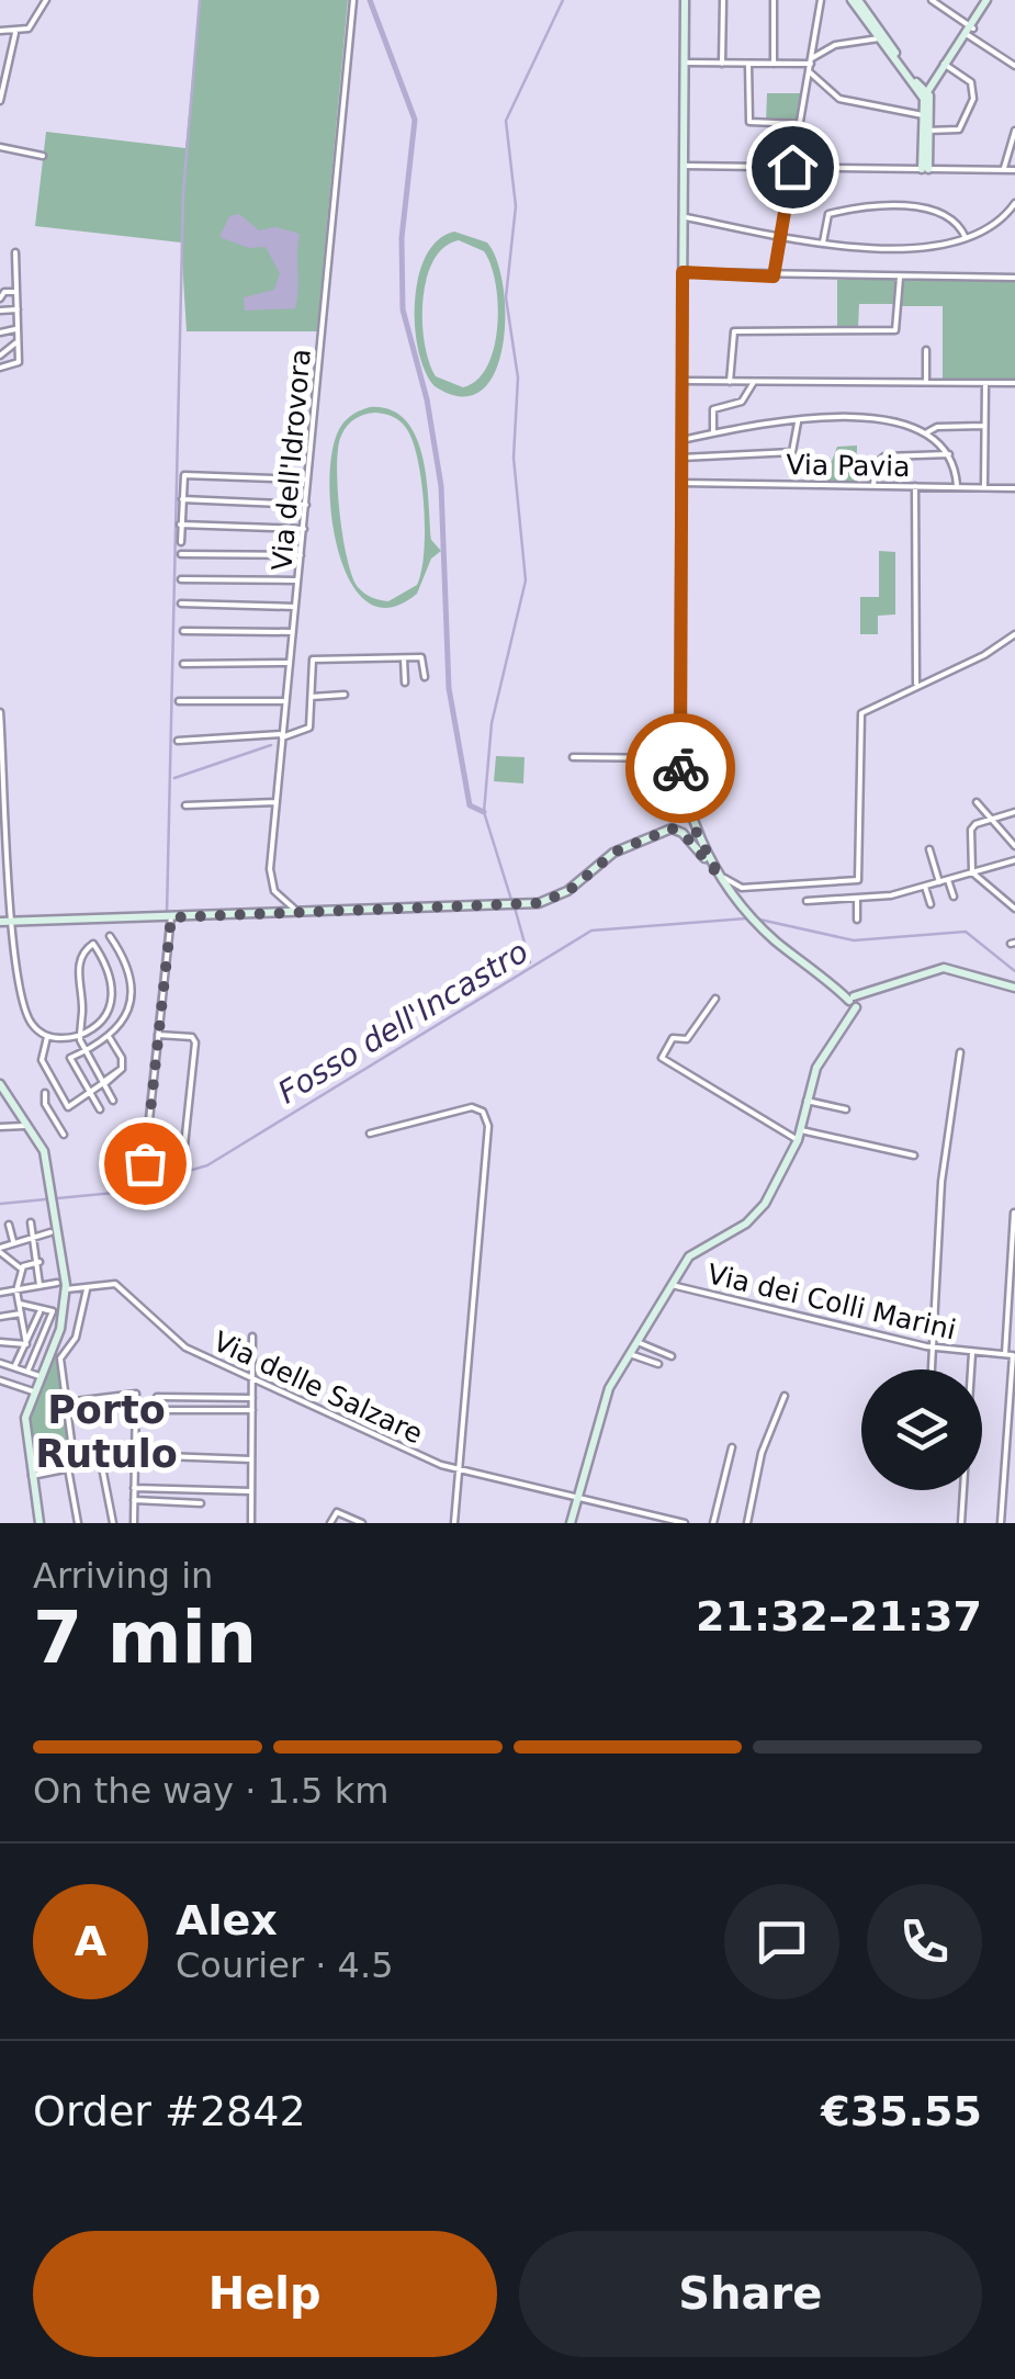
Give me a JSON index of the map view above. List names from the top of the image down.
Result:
{
  "streets": {
    "street": [
      "Via dell'Idrovora",
      "Via Pavia",
      "Via dei Colli Marini",
      "Via delle Salzare"
    ]
  },
  "districts": ["Porto Rutulo"],
  "water": ["Fosso dell'Incastro"],
  "page": {
    "heading": ["7 min", "Arriving in", "21:32–21:37"],
    "panel": [
      "Alex",
      "Courier · 4.5",
      "Order #2842",
      "€35.55"
    ],
    "bar": "On the way · 1.5 km",
    "round": "A",
    "buttons": ["Help", "Share"]
  }
}
